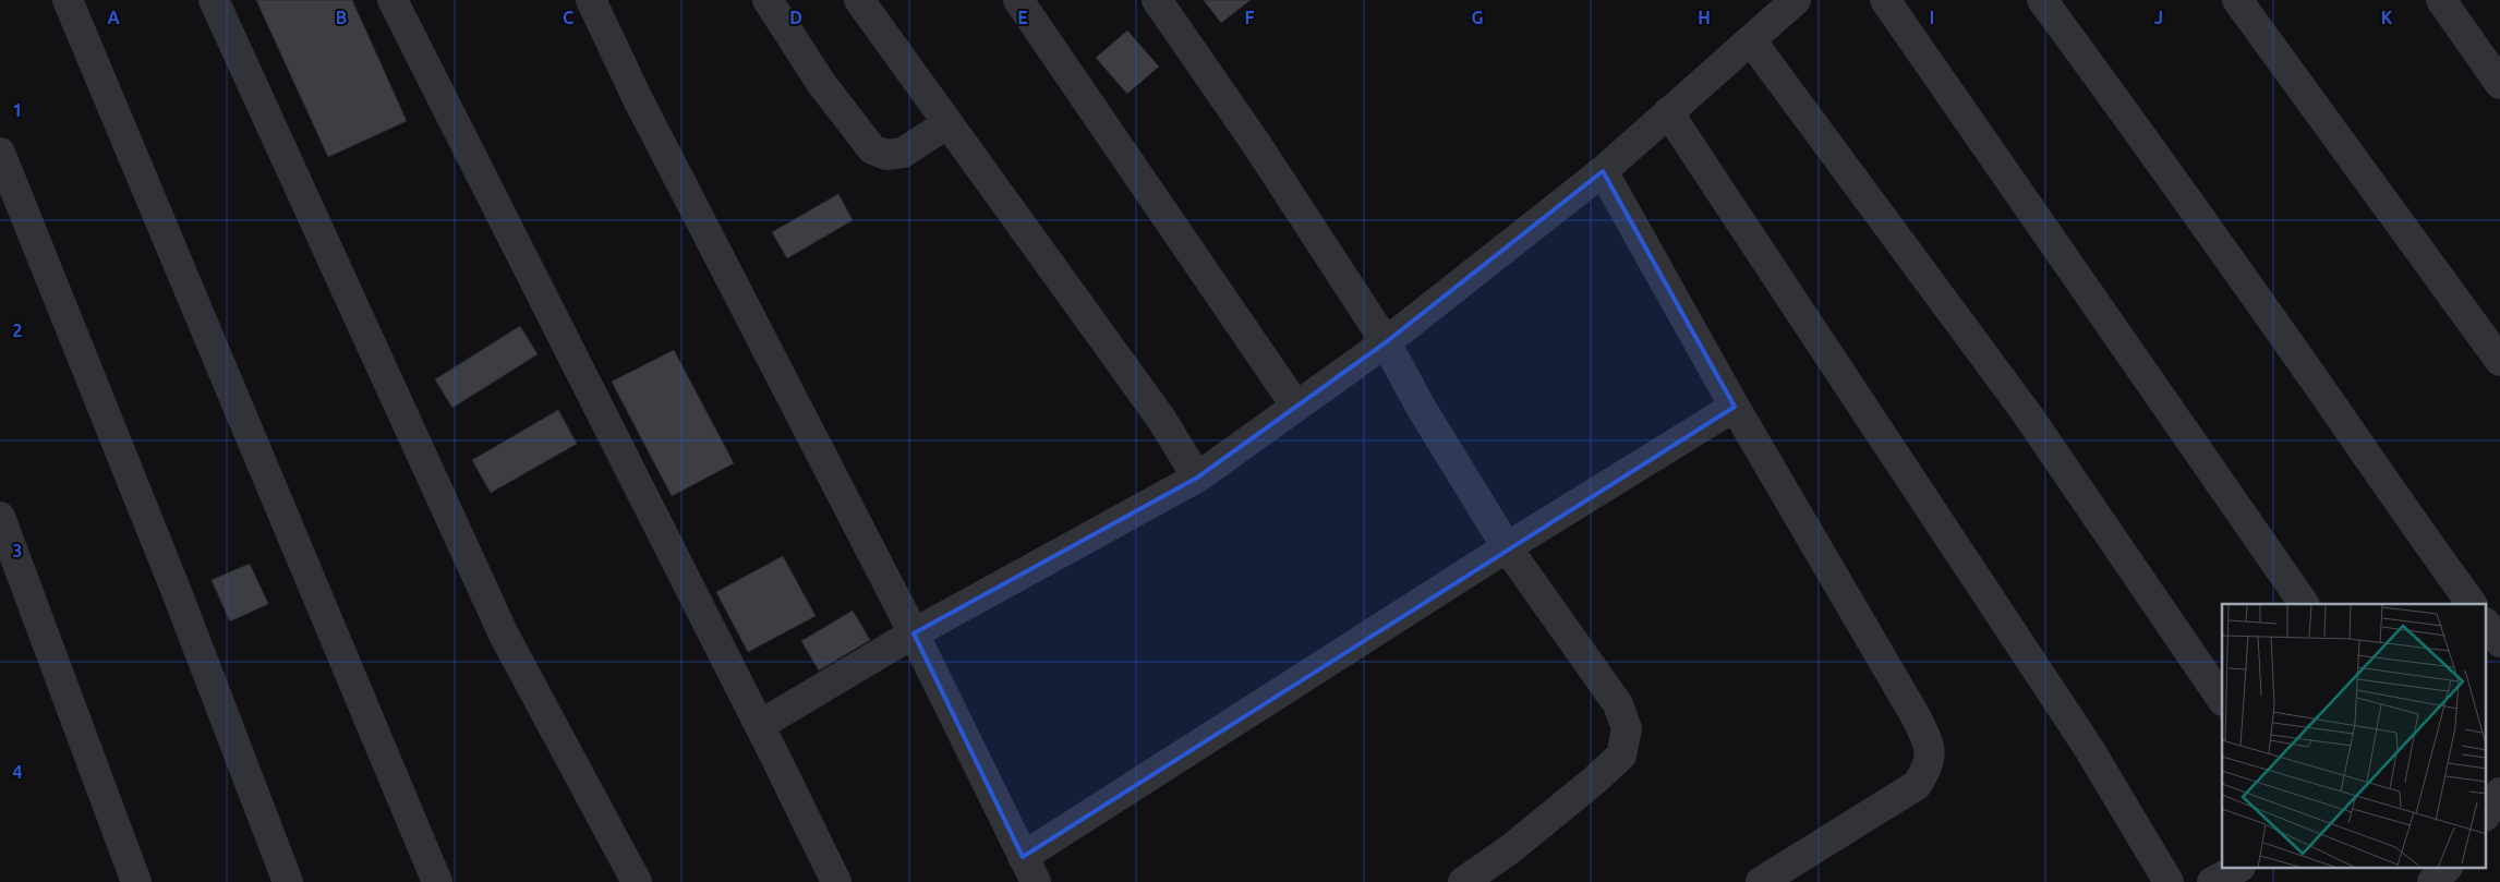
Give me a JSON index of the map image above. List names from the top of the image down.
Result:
{
  "grid": {
    "columns": [
      "A",
      "B",
      "C",
      "D",
      "E",
      "F",
      "G",
      "H",
      "I",
      "J",
      "K"
    ],
    "rows": [
      "1",
      "2",
      "3",
      "4"
    ]
  }
}
